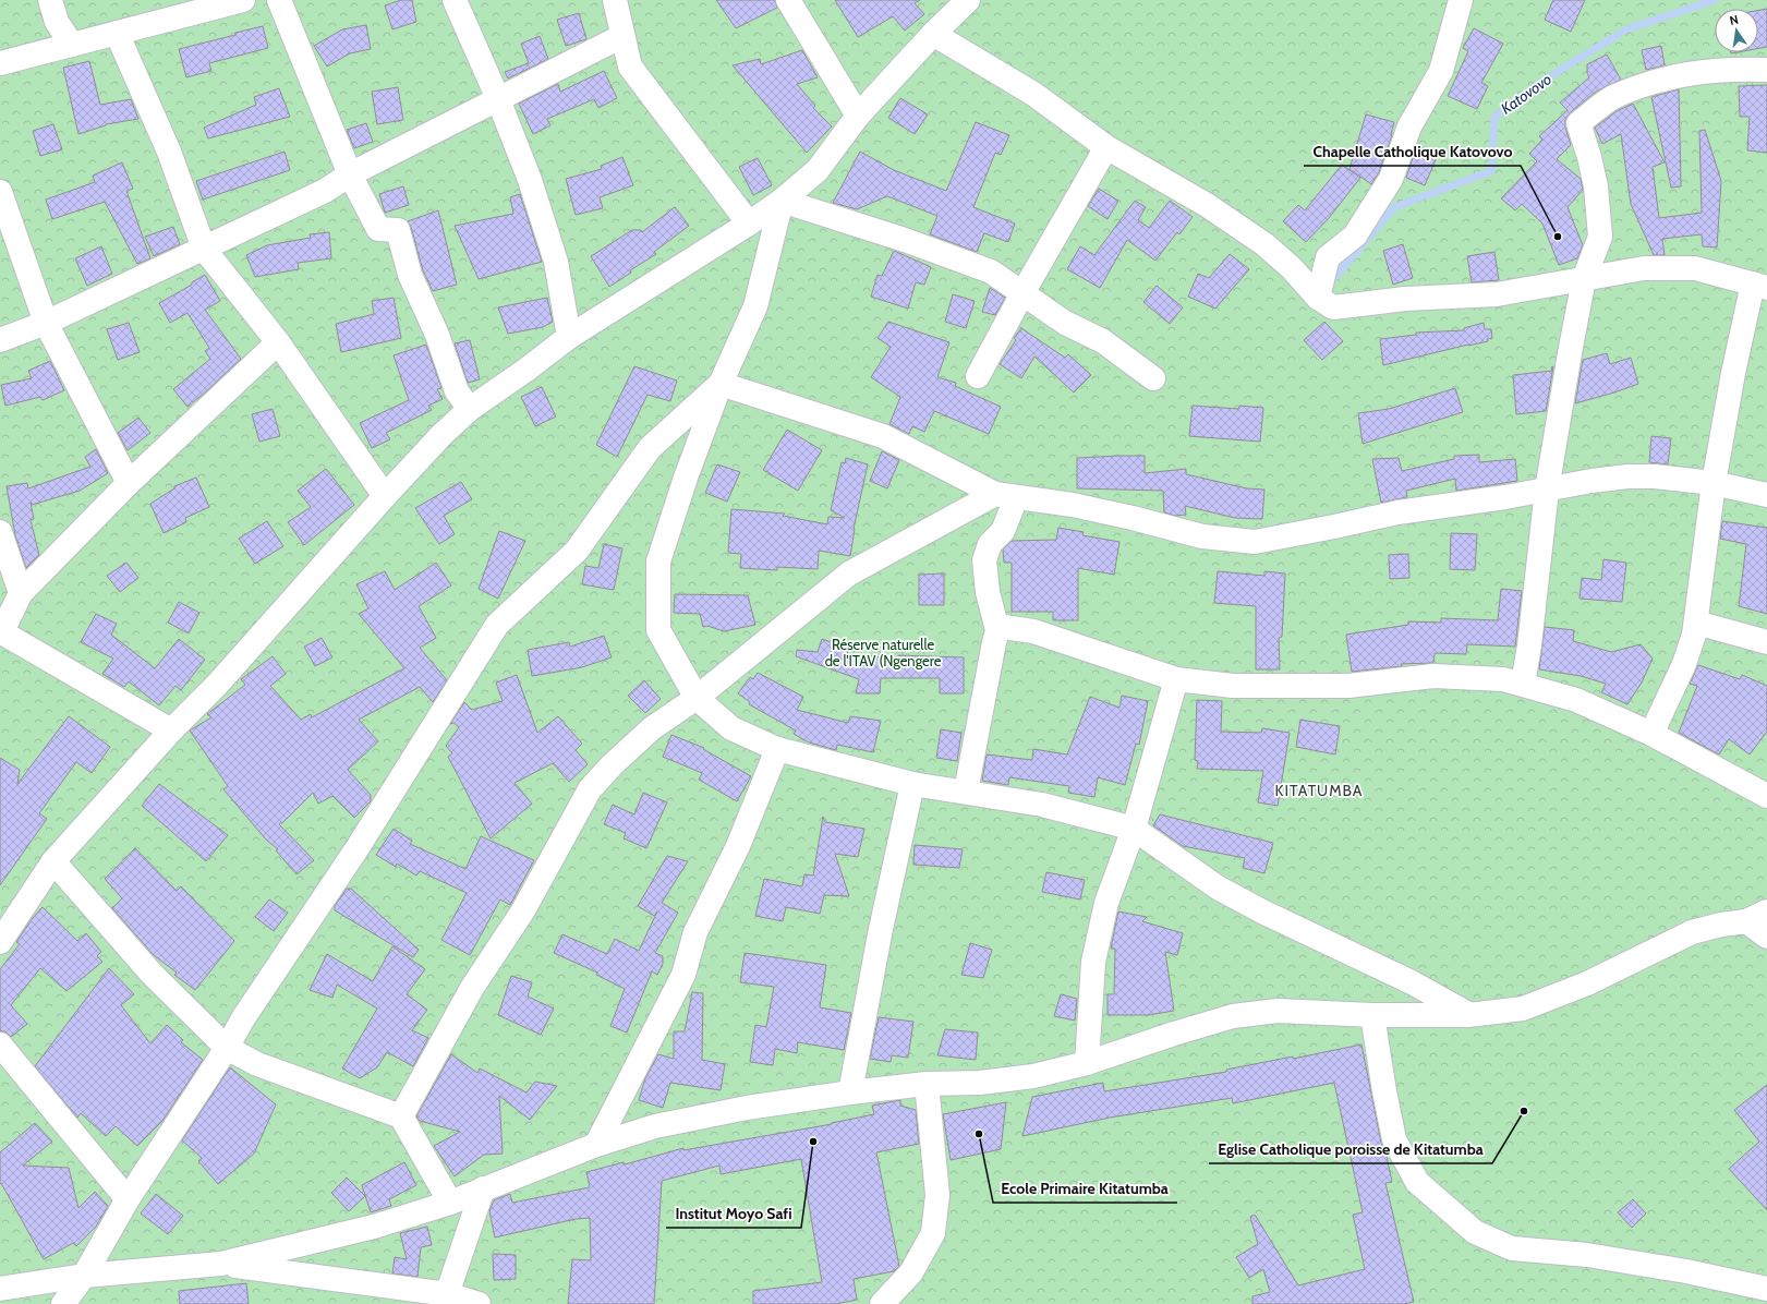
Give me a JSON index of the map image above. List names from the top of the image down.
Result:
{
  "districts": ["KITATUMBA"],
  "water": ["Katovovo"],
  "parks": ["Réserve naturelle de l'ITAV (Ngengere"],
  "places": [
    "Chapelle Catholique Katovovo",
    "Eglise Catholique poroisse de Kitatumba",
    "Ecole Primaire Kitatumba",
    "Institut Moyo Safi"
  ],
  "north": "top"
}
